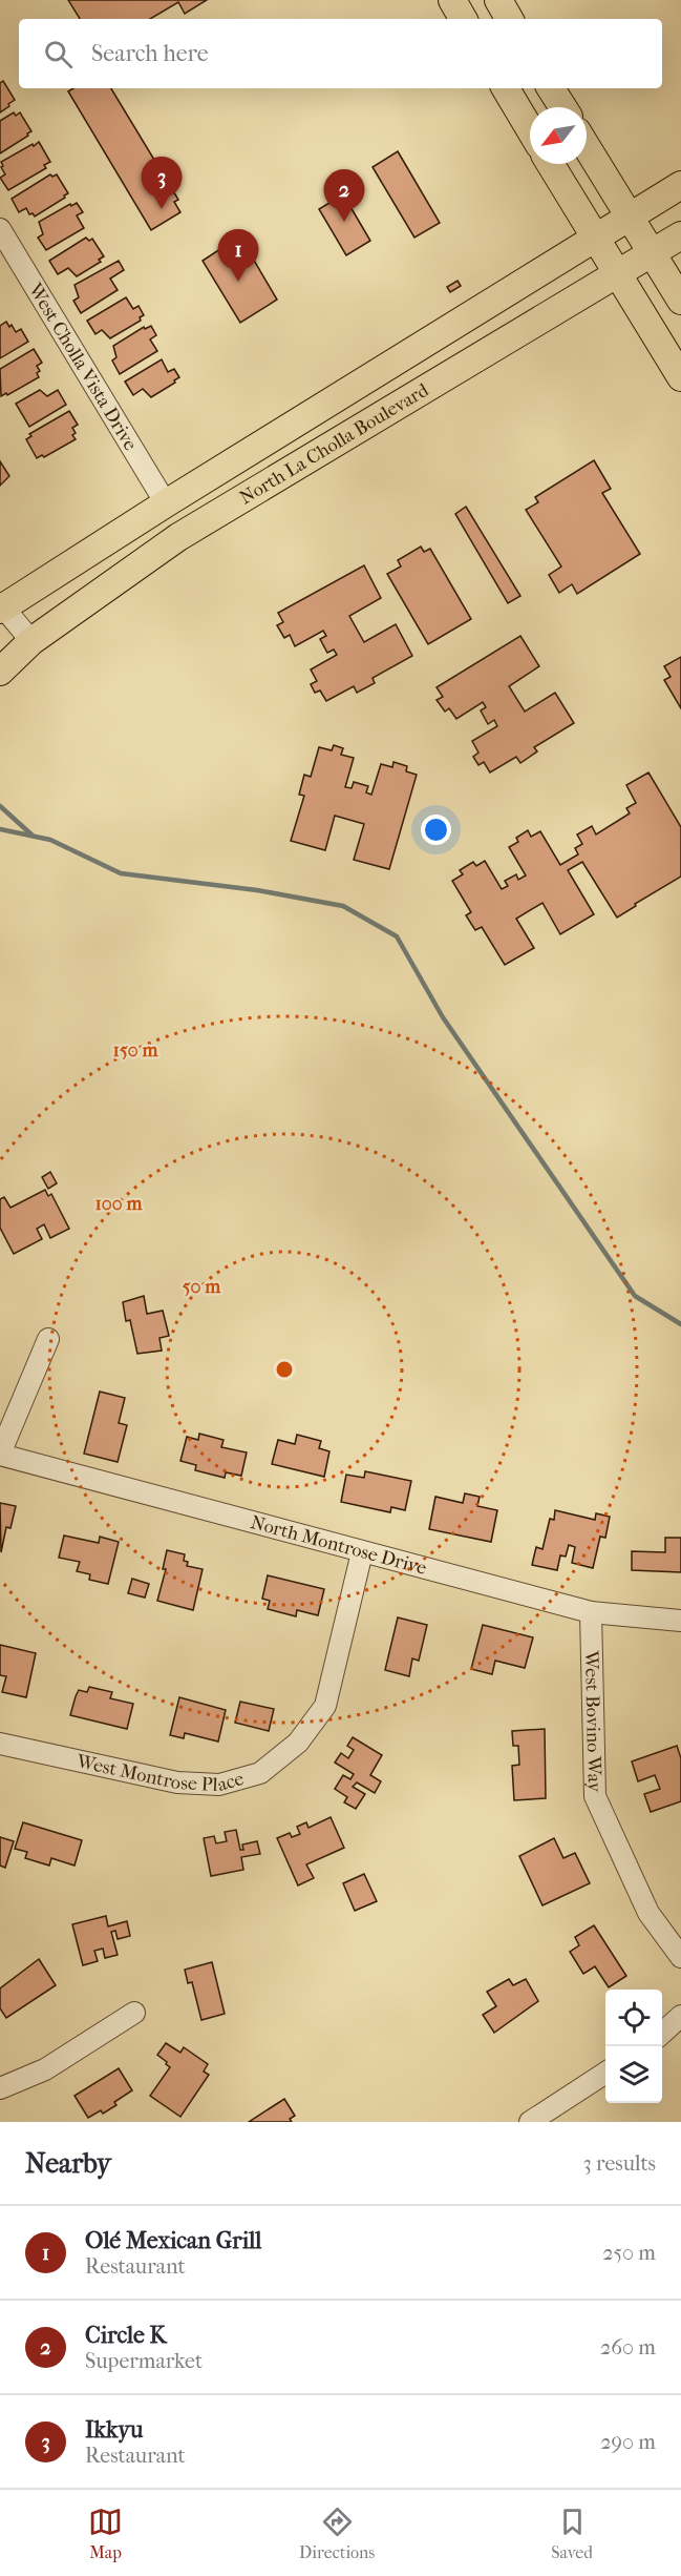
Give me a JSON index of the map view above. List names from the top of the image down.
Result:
{
  "streets": {
    "main road": ["North La Cholla Boulevard"],
    "street": [
      "West Cholla Vista Drive",
      "North Montrose Drive",
      "West Bovino Way",
      "West Montrose Place"
    ]
  },
  "crossings": [
    ["West Cholla Vista Drive", "North La Cholla Boulevard"],
    ["North Montrose Drive", "West Bovino Way"],
    ["North Montrose Drive", "West Montrose Place"]
  ],
  "north": "bottom left",
  "page": {
    "search": "Search here",
    "pins": ["3", "2", "1"],
    "heading": ["Nearby", "3 results"],
    "list": [
      {
        "mark": "1",
        "name": "Olé Mexican Grill",
        "note": "Restaurant",
        "value": "250 m"
      },
      {
        "mark": "2",
        "name": "Circle K",
        "note": "Supermarket",
        "value": "260 m"
      },
      {
        "mark": "3",
        "name": "Ikkyu",
        "note": "Restaurant",
        "value": "290 m"
      }
    ],
    "nav": ["Map", "Directions", "Saved"]
  },
  "rings": ["150 m", "100 m", "50 m"]
}
